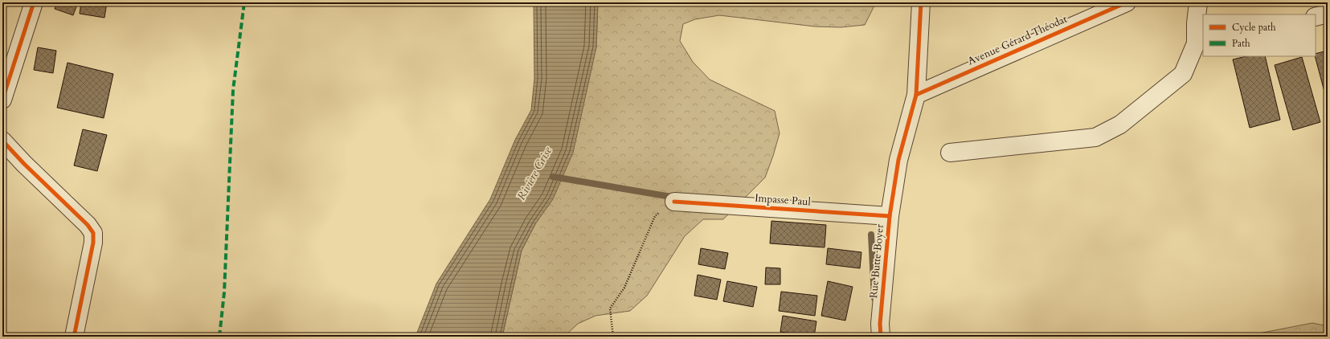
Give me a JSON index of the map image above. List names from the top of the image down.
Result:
{
  "streets": {
    "street": ["Avenue Gérard Théodat", "Impasse Paul", "Rue Butte Boyer"]
  },
  "crossings": [
    ["Avenue Gérard Théodat", "Rue Butte Boyer"],
    ["Impasse Paul", "Rue Butte Boyer"]
  ],
  "water": ["Rivière Grise"],
  "legend": ["Cycle path", "Path"]
}
